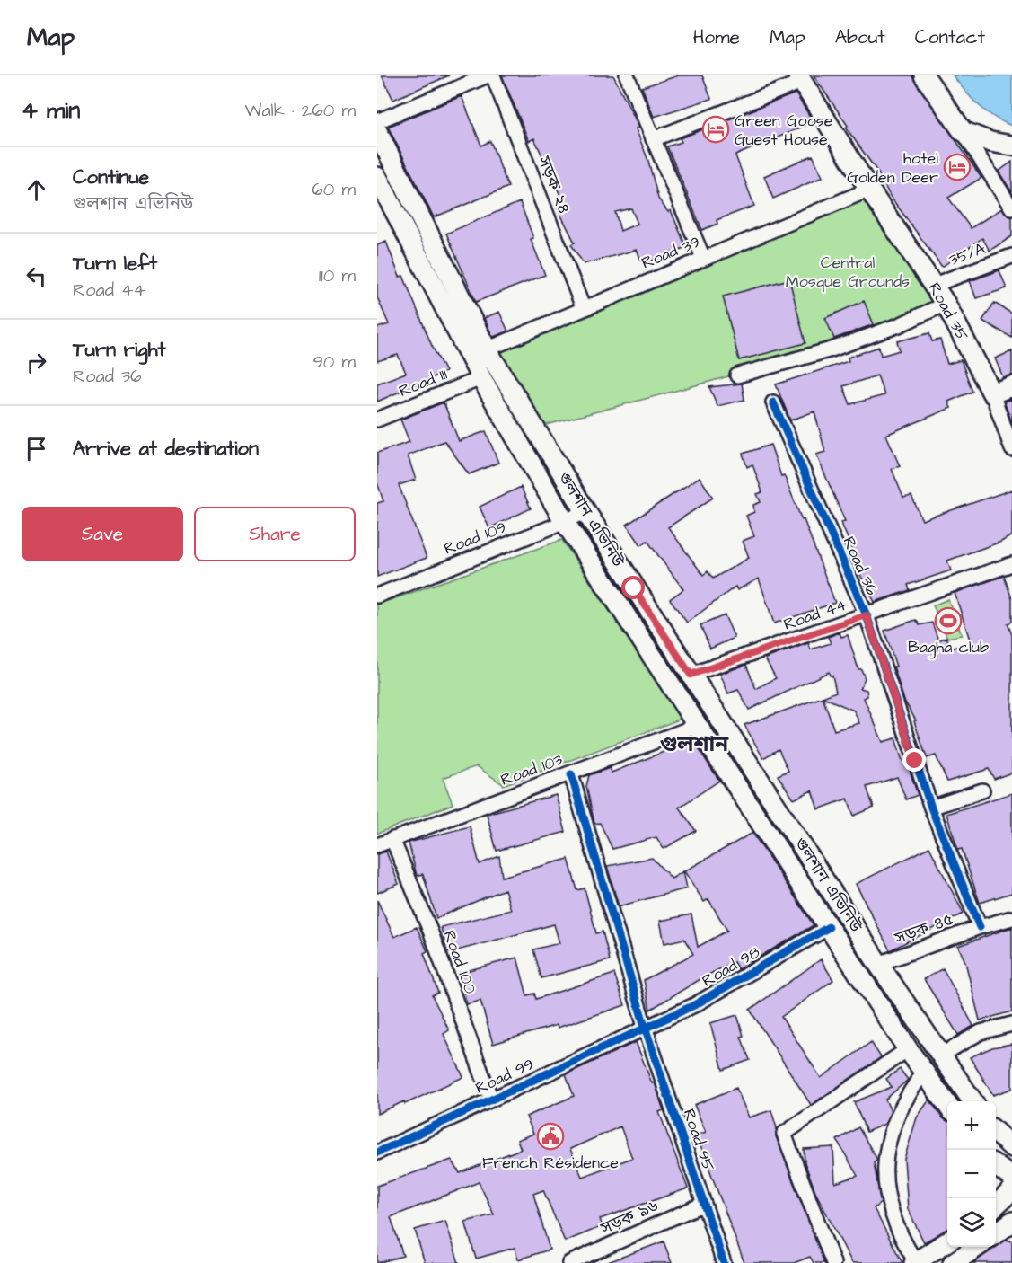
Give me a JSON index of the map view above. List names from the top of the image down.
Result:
{
  "streets": {
    "main road": ["Road 35", "গুলশান এভিনিউ"],
    "street": [
      "সড়ক ২৪",
      "Road 39",
      "35/A",
      "Road 111",
      "Road 109",
      "Road 36",
      "Road 44",
      "Road 103",
      "সড়ক ৪৫",
      "Road 100",
      "Road 98",
      "Road 99",
      "Road 95",
      "সড়ক ৯৬"
    ]
  },
  "crossings": [
    ["সড়ক ২৪", "Road 39"],
    ["Road 39", "Road 35"],
    ["Road 39", "গুলশান এভিনিউ"],
    ["35/A", "Road 35"],
    ["Road 111", "গুলশান এভিনিউ"],
    ["গুলশান এভিনিউ", "Road 109"],
    ["গুলশান এভিনিউ", "Road 44"],
    ["গুলশান এভিনিউ", "Road 103"],
    ["গুলশান এভিনিউ", "সড়ক ৪৫"],
    ["গুলশান এভিনিউ", "Road 98"],
    ["Road 36", "Road 44"],
    ["Road 36", "সড়ক ৪৫"],
    ["Road 103", "Road 100"],
    ["Road 103", "Road 95"],
    ["Road 100", "Road 99"],
    ["Road 98", "Road 99"],
    ["Road 98", "Road 95"],
    ["Road 99", "Road 95"],
    ["Road 95", "সড়ক ৯৬"]
  ],
  "districts": ["গুলশান"],
  "parks": ["Central Mosque Grounds"],
  "places": {
    "hotel": ["Green Goose Guest House", "hotel Golden Deer"],
    "sports": ["Bagha club"],
    "public building": ["French Résidence"]
  },
  "page": {
    "header": "Map",
    "nav": [
      "Home",
      "Map",
      "About",
      "Contact"
    ],
    "heading": ["4 min", "Walk · 260 m"],
    "list": [
      ["Continue", "গুলশান এভিনিউ", "60 m"],
      ["Turn left", "Road 44", "110 m"],
      ["Turn right", "Road 36", "90 m"],
      "Arrive at destination"
    ],
    "buttons": ["Save", "Share"],
    "map_buttons": ["+", "−"]
  }
}
